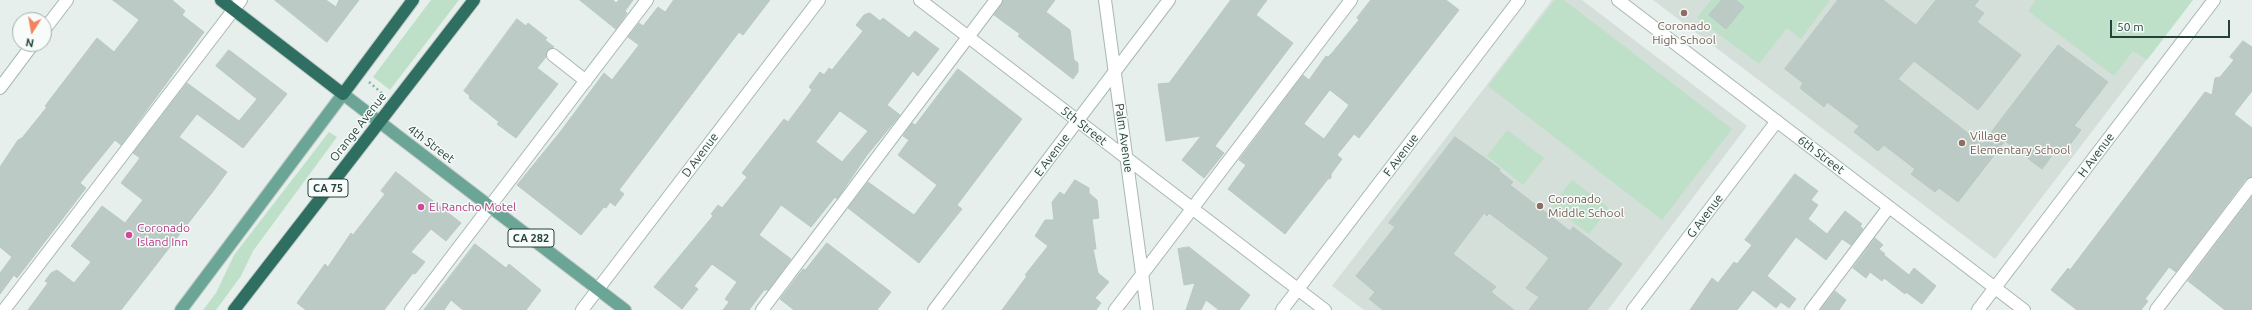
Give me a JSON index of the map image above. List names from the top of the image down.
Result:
{
  "streets": {
    "highway": ["Orange Avenue", "4th Street", "CA 75"],
    "main road": ["CA 282"],
    "street": [
      "5th Street",
      "Palm Avenue",
      "D Avenue",
      "E Avenue",
      "F Avenue",
      "6th Street",
      "H Avenue",
      "G Avenue"
    ]
  },
  "crossings": [
    ["5th Street", "Palm Avenue"],
    ["5th Street", "E Avenue"],
    ["5th Street", "F Avenue"],
    ["Orange Avenue", "4th Street"],
    ["Palm Avenue", "E Avenue"],
    ["4th Street", "D Avenue"],
    ["6th Street", "H Avenue"],
    ["6th Street", "G Avenue"]
  ],
  "places": [
    "Coronado High School",
    "Village Elementary School",
    "Coronado Middle School",
    "El Rancho Motel",
    "Coronado Island Inn"
  ],
  "scale_bar": "50 m",
  "north": "bottom"
}
